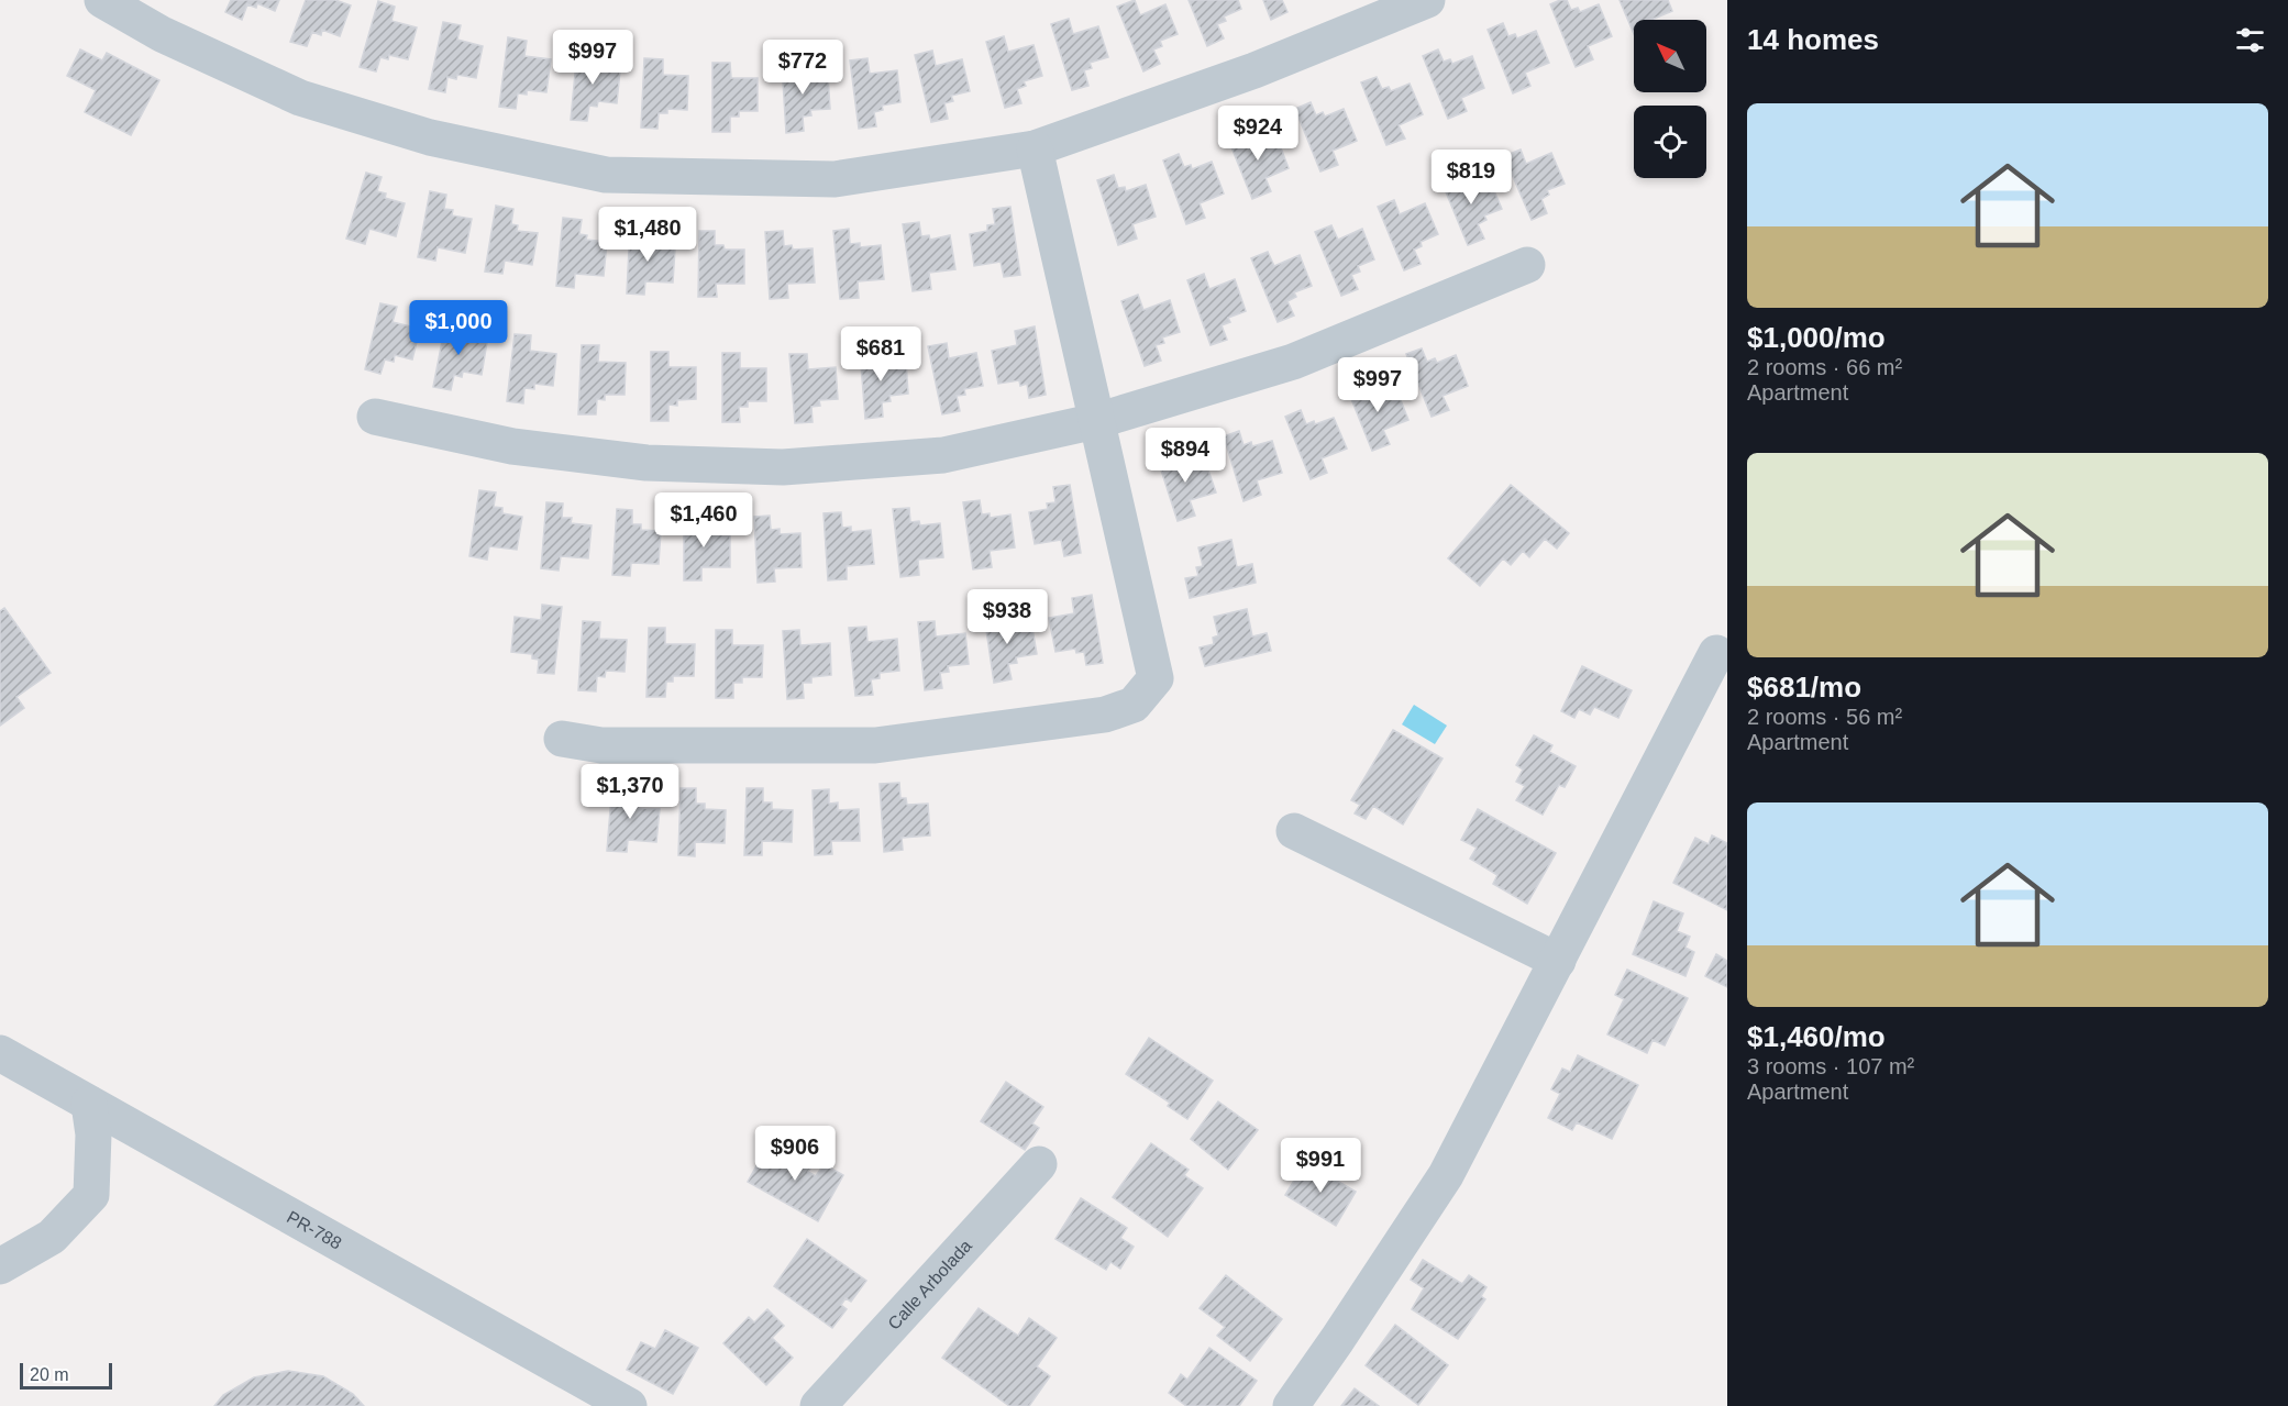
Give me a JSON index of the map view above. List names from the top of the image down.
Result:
{
  "streets": {
    "street": ["PR-788", "Calle Arbolada"]
  },
  "scale_bar": "20 m",
  "north": "top left",
  "page": {
    "heading": "14 homes",
    "price": [
      "$997",
      "$772",
      "$924",
      "$819",
      "$1,480",
      "$1,000",
      "$681",
      "$997",
      "$894",
      "$1,460",
      "$938",
      "$1,370",
      "$906",
      "$991"
    ],
    "list": [
      {
        "name": "$1,000/mo",
        "note": "2 rooms · 66 m² · Apartment"
      },
      {
        "name": "$681/mo",
        "note": "2 rooms · 56 m² · Apartment"
      },
      {
        "name": "$1,460/mo",
        "note": "3 rooms · 107 m² · Apartment"
      }
    ],
    "scale": "20 m"
  }
}
